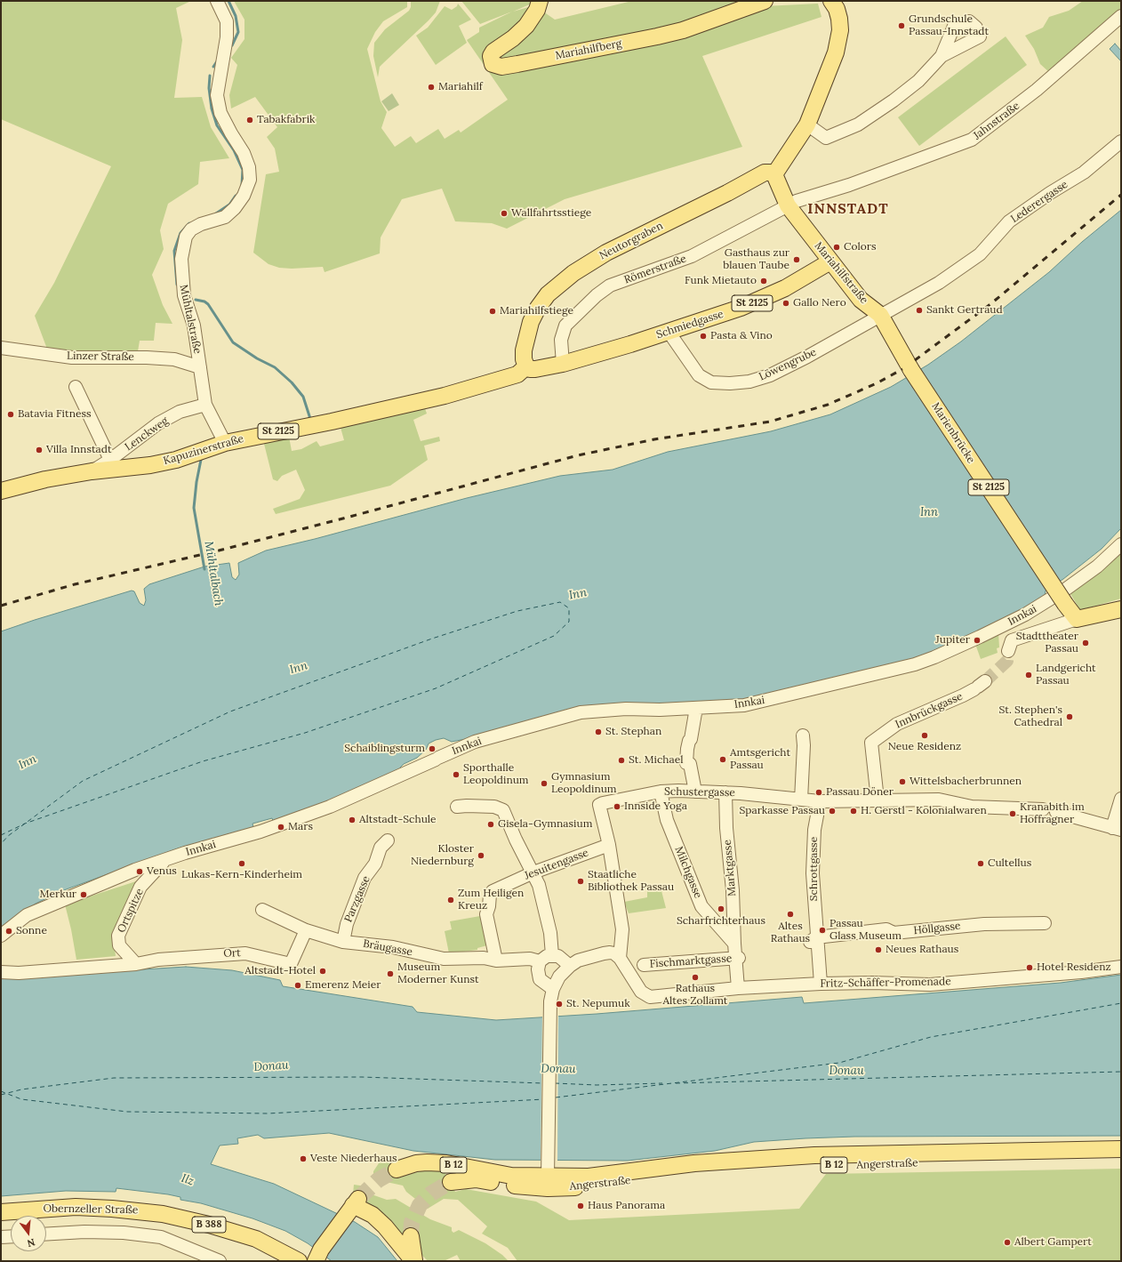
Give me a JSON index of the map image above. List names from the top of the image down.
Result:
{
  "streets": {
    "main road": [
      "Mariahilfberg",
      "Neutorgraben",
      "Mariahilfstraße",
      "St 2125",
      "Schmiedgasse",
      "Marienbrücke",
      "Kapuzinerstraße",
      "Angerstraße",
      "B 12",
      "Obernzeller Straße",
      "B 388"
    ],
    "street": [
      "Jahnstraße",
      "Lederergasse",
      "Römerstraße",
      "Mühltalstraße",
      "Linzer Straße",
      "Löwengrube",
      "Lenckweg",
      "Innkai",
      "Innbrückgasse",
      "Schustergasse",
      "Jesuitengasse",
      "Marktgasse",
      "Schrottgasse",
      "Milchgasse",
      "Parzgasse",
      "Ortspitze",
      "Höllgasse",
      "Bräugasse",
      "Ort",
      "Fischmarktgasse",
      "Fritz-Schäffer-Promenade"
    ]
  },
  "crossings": [
    ["Jahnstraße", "Römerstraße"],
    ["Jahnstraße", "Mariahilfstraße"],
    ["Lederergasse", "Mariahilfstraße"],
    ["Lederergasse", "Löwengrube"],
    ["Neutorgraben", "Mariahilfstraße"],
    ["Neutorgraben", "St 2125"],
    ["Neutorgraben", "Kapuzinerstraße"],
    ["Römerstraße", "Mariahilfstraße"],
    ["Römerstraße", "St 2125"],
    ["Römerstraße", "Schmiedgasse"],
    ["Mariahilfstraße", "Schmiedgasse"],
    ["Mariahilfstraße", "Löwengrube"],
    ["Mariahilfstraße", "Marienbrücke"],
    ["St 2125", "Schmiedgasse"],
    ["St 2125", "Kapuzinerstraße"],
    ["Mühltalstraße", "Linzer Straße"],
    ["Mühltalstraße", "Lenckweg"],
    ["Mühltalstraße", "Kapuzinerstraße"],
    ["Schmiedgasse", "Löwengrube"],
    ["Lenckweg", "Kapuzinerstraße"],
    ["Innkai", "Ortspitze"],
    ["Innbrückgasse", "Schustergasse"],
    ["Schustergasse", "Jesuitengasse"],
    ["Schustergasse", "Marktgasse"],
    ["Schustergasse", "Schrottgasse"],
    ["Schustergasse", "Milchgasse"],
    ["Jesuitengasse", "Bräugasse"],
    ["Marktgasse", "Milchgasse"],
    ["Marktgasse", "Fischmarktgasse"],
    ["Marktgasse", "Fritz-Schäffer-Promenade"],
    ["Schrottgasse", "Höllgasse"],
    ["Schrottgasse", "Fritz-Schäffer-Promenade"],
    ["Parzgasse", "Bräugasse"],
    ["Ortspitze", "Ort"],
    ["Bräugasse", "Ort"]
  ],
  "districts": ["INNSTADT"],
  "water": [
    "Inn",
    "Mühltalbach",
    "Donau",
    "Ilz"
  ],
  "places": [
    "Grundschule Passau-Innstadt",
    "Mariahilf",
    "Tabakfabrik",
    "Wallfahrtsstiege",
    "Colors",
    "Gasthaus zur blauen Taube",
    "Funk Mietauto",
    "Gallo Nero",
    "Sankt Gertraud",
    "Mariahilfstiege",
    "Pasta & Vino",
    "Batavia Fitness",
    "Villa Innstadt",
    "Jupiter",
    "Stadttheater Passau",
    "Landgericht Passau",
    "St. Stephen's Cathedral",
    "St. Stephan",
    "Neue Residenz",
    "Schaiblingsturm",
    "Amtsgericht Passau",
    "St. Michael",
    "Sporthalle Leopoldinum",
    "Wittelsbacherbrunnen",
    "Gymnasium Leopoldinum",
    "Passau Döner",
    "Innside Yoga",
    "Sparkasse Passau",
    "H. Gerstl - Kolonialwaren",
    "Kranabith im Hoffragner",
    "Altstadt-Schule",
    "Gisela-Gymnasium",
    "Mars",
    "Kloster Niedernburg",
    "Lukas-Kern-Kinderheim",
    "Cultellus",
    "Venus",
    "Staatliche Bibliothek Passau",
    "Merkur",
    "Zum Heiligen Kreuz",
    "Scharfrichterhaus",
    "Altes Rathaus",
    "Passau Glass Museum",
    "Sonne",
    "Neues Rathaus",
    "Hotel Residenz",
    "Altstadt-Hotel",
    "Museum Moderner Kunst",
    "Rathaus Altes Zollamt",
    "Emerenz Meier",
    "St. Nepumuk",
    "Veste Niederhaus",
    "Haus Panorama",
    "Albert Gampert"
  ],
  "north": "bottom"
}
